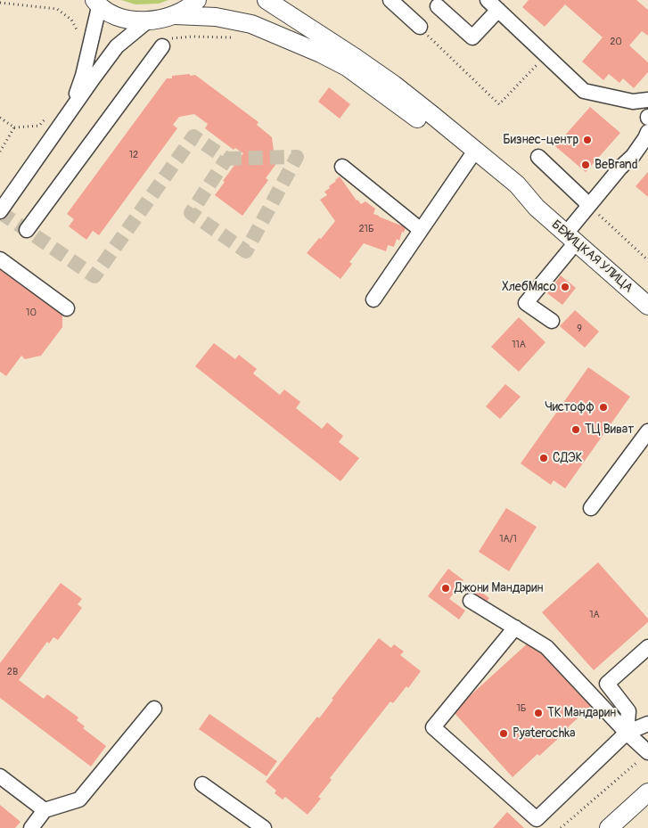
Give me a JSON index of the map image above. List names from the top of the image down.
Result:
{
  "streets": {
    "main road": ["БЕЖИЦКАЯ УЛИЦА"]
  },
  "places": [
    "Бизнес-центр",
    "BeBrand",
    "ХлебМясо",
    "Чистофф",
    "ТЦ Виват",
    "СДЭК",
    "Джони Мандарин",
    "ТК Мандарин",
    "Pyaterochka"
  ],
  "house_numbers": [
    "20",
    "12",
    "21Б",
    "10",
    "9",
    "11А",
    "1А/1",
    "1А",
    "2В",
    "1Б"
  ]
}
